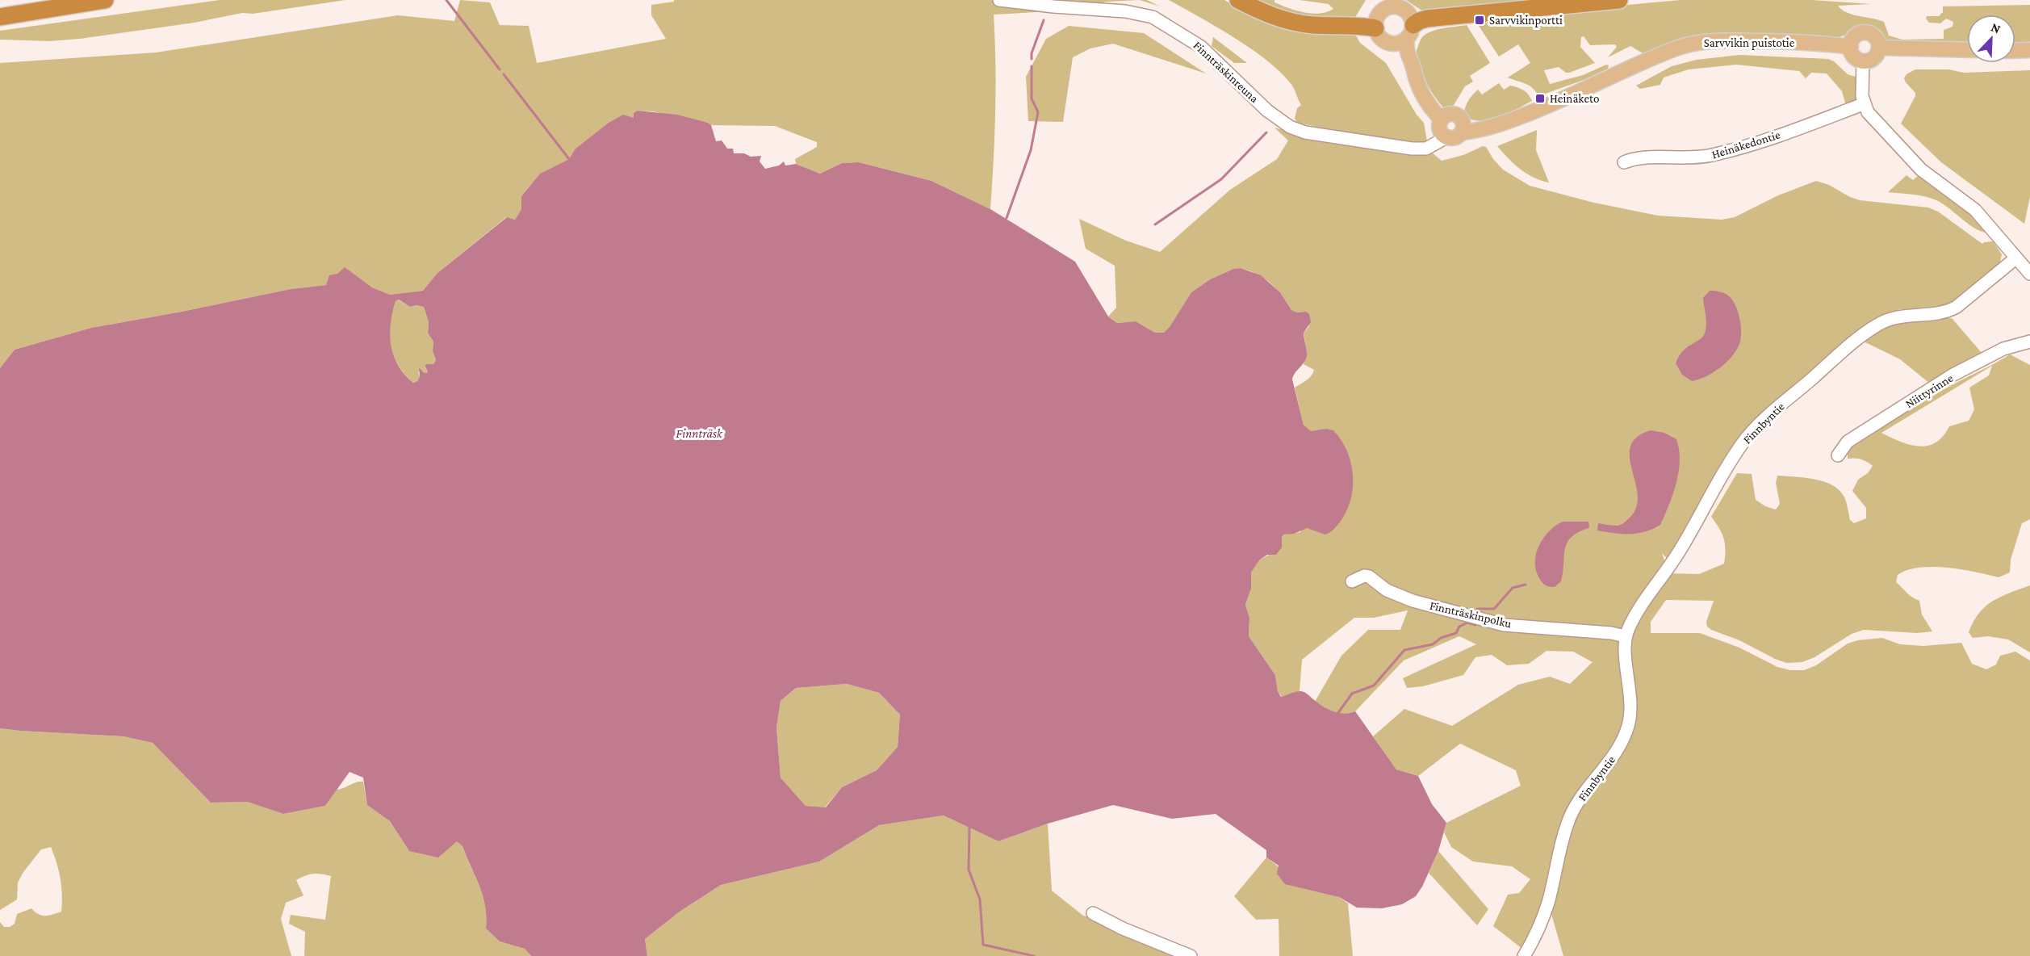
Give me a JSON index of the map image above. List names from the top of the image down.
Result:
{
  "streets": {
    "main road": ["Sarvvikin puistotie"],
    "street": [
      "Finnträskinreuna",
      "Heinäkedontie",
      "Niittyrinne",
      "Finnbyntie",
      "Finnträskinpolku"
    ]
  },
  "crossings": [
    ["Sarvvikin puistotie", "Finnträskinreuna"],
    ["Finnbyntie", "Finnträskinpolku"]
  ],
  "water": ["Finnträsk"],
  "places": {
    "transit": ["Sarvvikinportti", "Heinäketo"]
  },
  "north": "top right"
}
